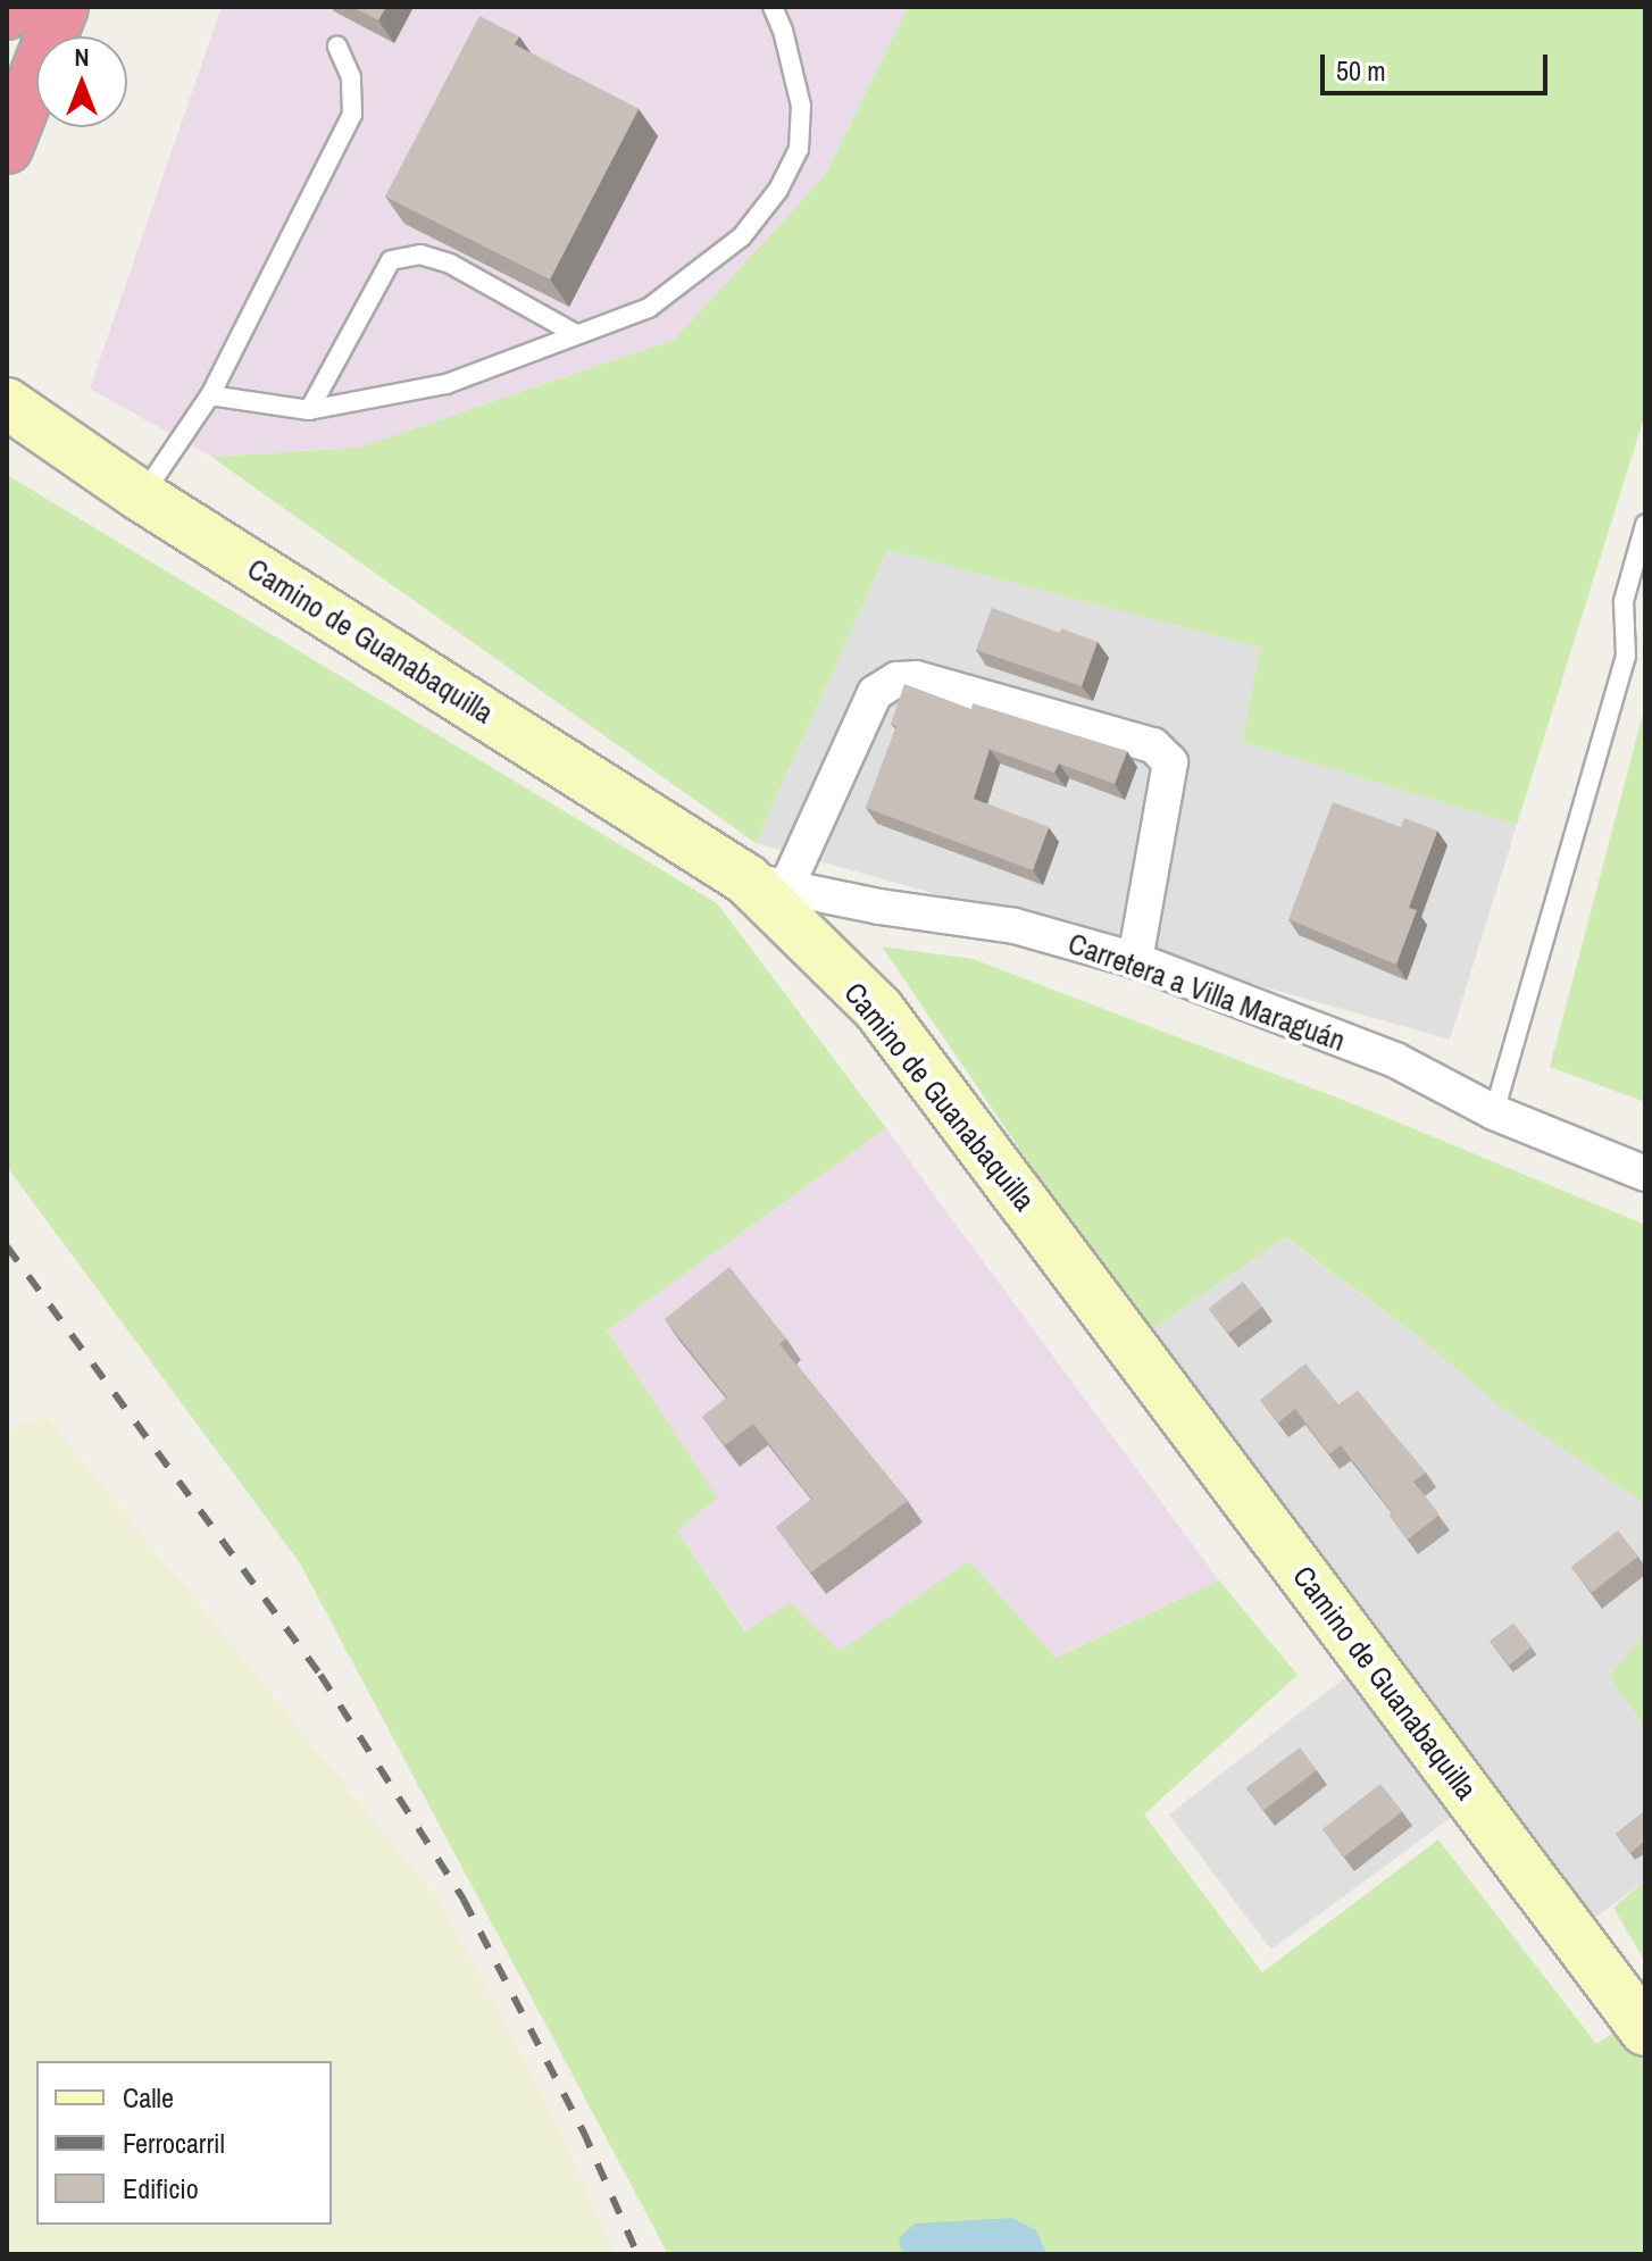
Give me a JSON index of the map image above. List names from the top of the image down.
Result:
{
  "streets": {
    "street": ["Camino de Guanabaquilla", "Carretera a Villa Maraguán"]
  },
  "crossings": [
    ["Camino de Guanabaquilla", "Carretera a Villa Maraguán"]
  ],
  "legend": ["Calle", "Ferrocarril", "Edificio"],
  "scale_bar": "50 m",
  "north": "top"
}
